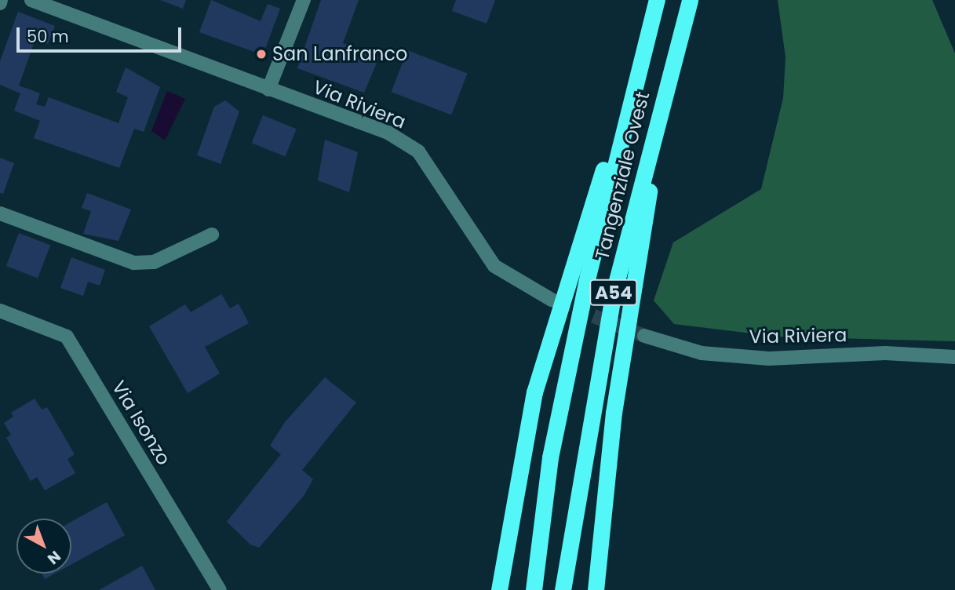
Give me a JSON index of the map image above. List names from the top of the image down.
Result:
{
  "streets": {
    "highway": ["Tangenziale Ovest", "A54"],
    "street": ["Via Riviera", "Via Isonzo"]
  },
  "places": ["San Lanfranco"],
  "scale_bar": "50 m",
  "north": "bottom right"
}
